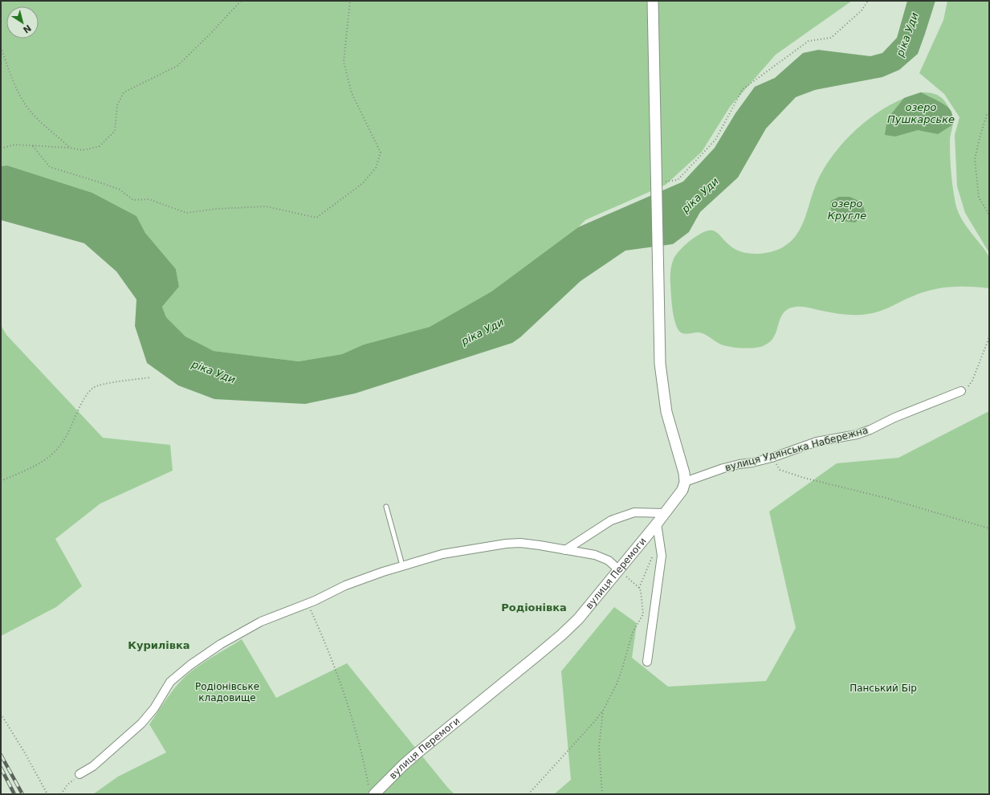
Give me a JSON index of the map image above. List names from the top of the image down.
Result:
{
  "streets": {
    "street": ["вулиця Удянська Набережна", "вулиця Перемоги"]
  },
  "crossings": [
    ["вулиця Удянська Набережна", "вулиця Перемоги"]
  ],
  "districts": ["Родіонівка", "Курилівка"],
  "water": ["ріка Уди", "озеро Пушкарське", "озеро Кругле"],
  "parks": ["Родіонівське кладовище", "Панський Бір"],
  "north": "bottom right"
}
